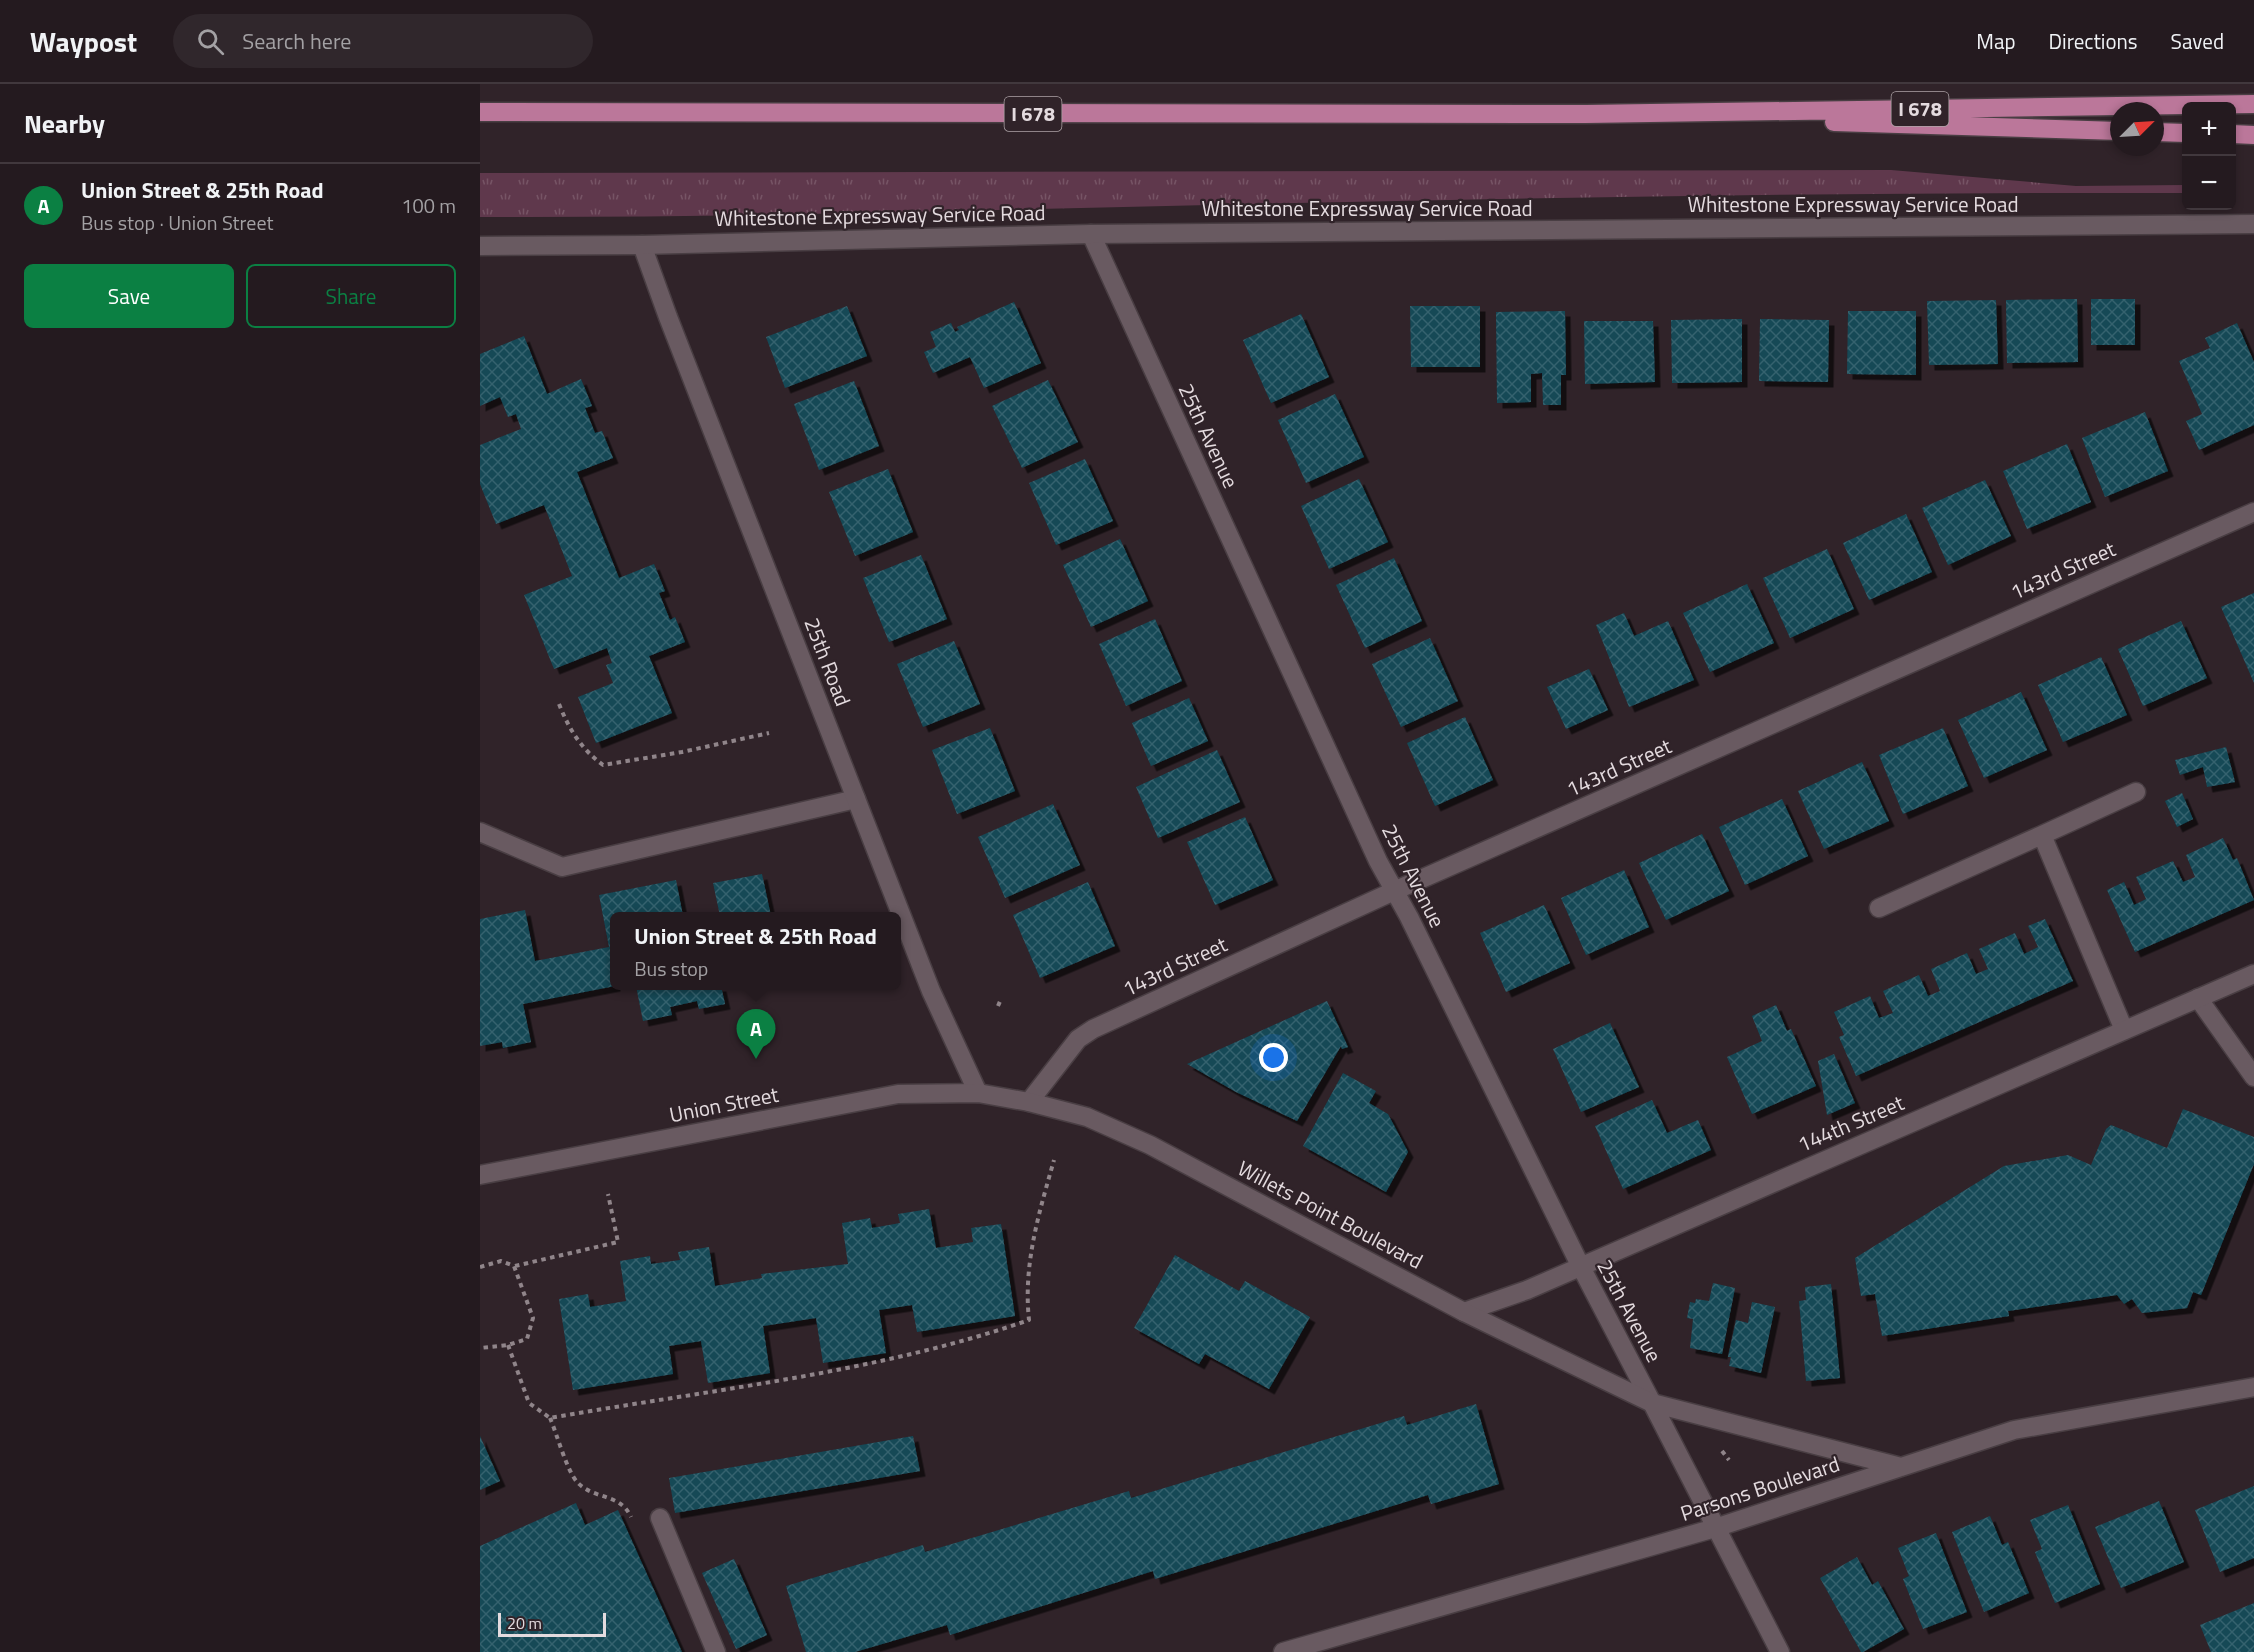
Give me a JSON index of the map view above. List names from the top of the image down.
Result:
{
  "streets": {
    "highway": ["I 678"],
    "street": [
      "Whitestone Expressway Service Road",
      "25th Avenue",
      "143rd Street",
      "25th Road",
      "Union Street",
      "144th Street",
      "Willets Point Boulevard",
      "Parsons Boulevard"
    ]
  },
  "crossings": [
    ["Whitestone Expressway Service Road", "25th Avenue"],
    ["Whitestone Expressway Service Road", "25th Road"],
    ["25th Avenue", "143rd Street"],
    ["25th Avenue", "144th Street"],
    ["25th Avenue", "Willets Point Boulevard"],
    ["25th Avenue", "Parsons Boulevard"],
    ["143rd Street", "Willets Point Boulevard"],
    ["25th Road", "Union Street"],
    ["25th Road", "Willets Point Boulevard"],
    ["Union Street", "Willets Point Boulevard"],
    ["144th Street", "Willets Point Boulevard"],
    ["Willets Point Boulevard", "Parsons Boulevard"]
  ],
  "scale_bar": "20 m",
  "north": "top right",
  "page": {
    "header": "Waypost",
    "search": "Search here",
    "nav": ["Map", "Directions", "Saved"],
    "heading": "Nearby",
    "map_buttons": ["+", "−"],
    "list": [
      {
        "mark": "A",
        "name": "Union Street & 25th Road",
        "note": "Bus stop · Union Street",
        "value": "100 m"
      }
    ],
    "buttons": ["Save", "Share"],
    "popup": ["Union Street & 25th Road", "Bus stop"],
    "pins": "A",
    "scale": "20 m"
  }
}
